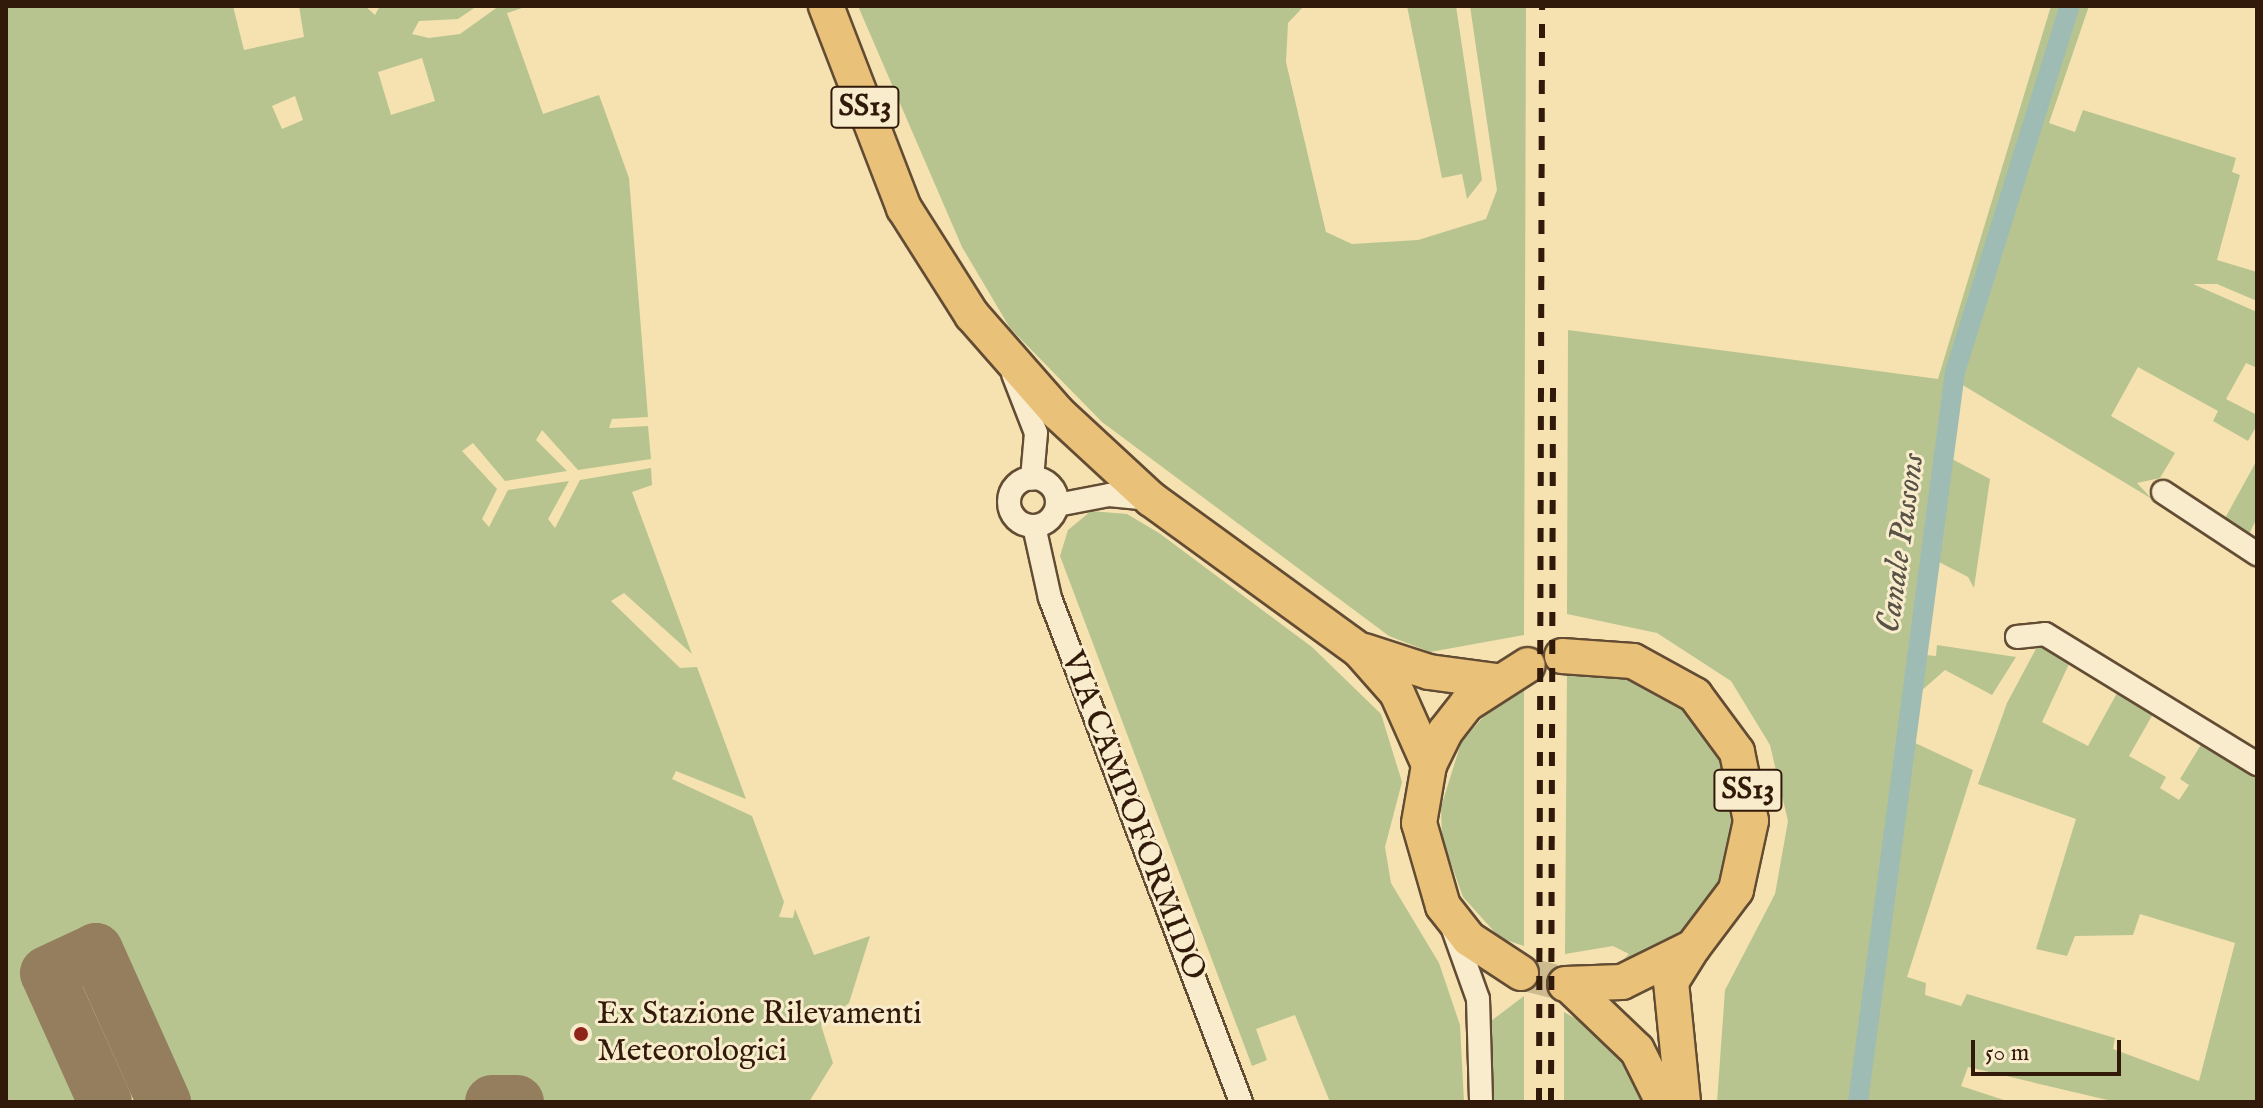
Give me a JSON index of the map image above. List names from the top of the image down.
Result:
{
  "streets": {
    "main road": ["SS13"],
    "street": ["VIA CAMPOFORMIDO"]
  },
  "water": ["Canale Passons"],
  "places": ["Ex Stazione Rilevamenti Meteorologici"],
  "scale_bar": "50 m"
}
